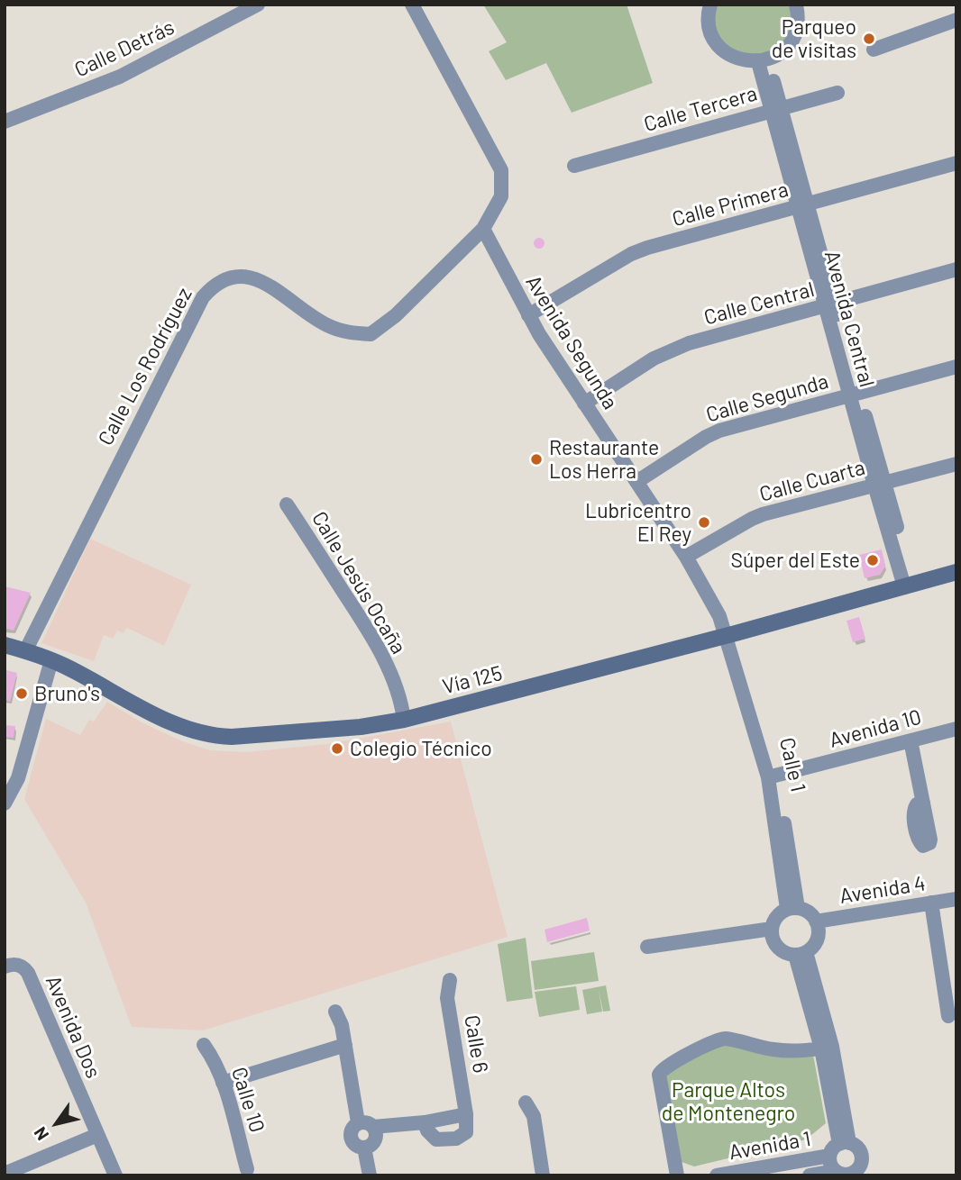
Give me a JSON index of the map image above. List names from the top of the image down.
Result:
{
  "streets": {
    "main road": ["Vía 125"],
    "street": [
      "Calle Detrás",
      "Calle Tercera",
      "Calle Primera",
      "Calle Central",
      "Avenida Central",
      "Avenida Segunda",
      "Calle Los Rodríguez",
      "Calle Segunda",
      "Calle Cuarta",
      "Calle Jesús Ocaña",
      "Avenida 10",
      "Calle 1",
      "Avenida 4",
      "Avenida Dos",
      "Calle 6",
      "Calle 10",
      "Avenida 1"
    ]
  },
  "crossings": [
    ["Calle Tercera", "Avenida Central"],
    ["Calle Primera", "Avenida Central"],
    ["Calle Primera", "Avenida Segunda"],
    ["Calle Central", "Avenida Central"],
    ["Calle Central", "Avenida Segunda"],
    ["Avenida Central", "Calle Segunda"],
    ["Avenida Central", "Calle Cuarta"],
    ["Avenida Central", "Vía 125"],
    ["Avenida Segunda", "Calle Los Rodríguez"],
    ["Avenida Segunda", "Calle Segunda"],
    ["Avenida Segunda", "Calle Cuarta"],
    ["Avenida Segunda", "Vía 125"],
    ["Avenida Segunda", "Calle 1"],
    ["Calle Los Rodríguez", "Vía 125"],
    ["Calle Jesús Ocaña", "Vía 125"],
    ["Vía 125", "Calle 1"],
    ["Avenida 10", "Calle 1"],
    ["Calle 1", "Avenida 4"]
  ],
  "parks": ["Parque Altos de Montenegro"],
  "places": [
    "Parqueo de visitas",
    "Restaurante Los Herra",
    "Lubricentro El Rey",
    "Súper del Este",
    "Bruno's",
    "Colegio Técnico"
  ],
  "north": "bottom left"
}
